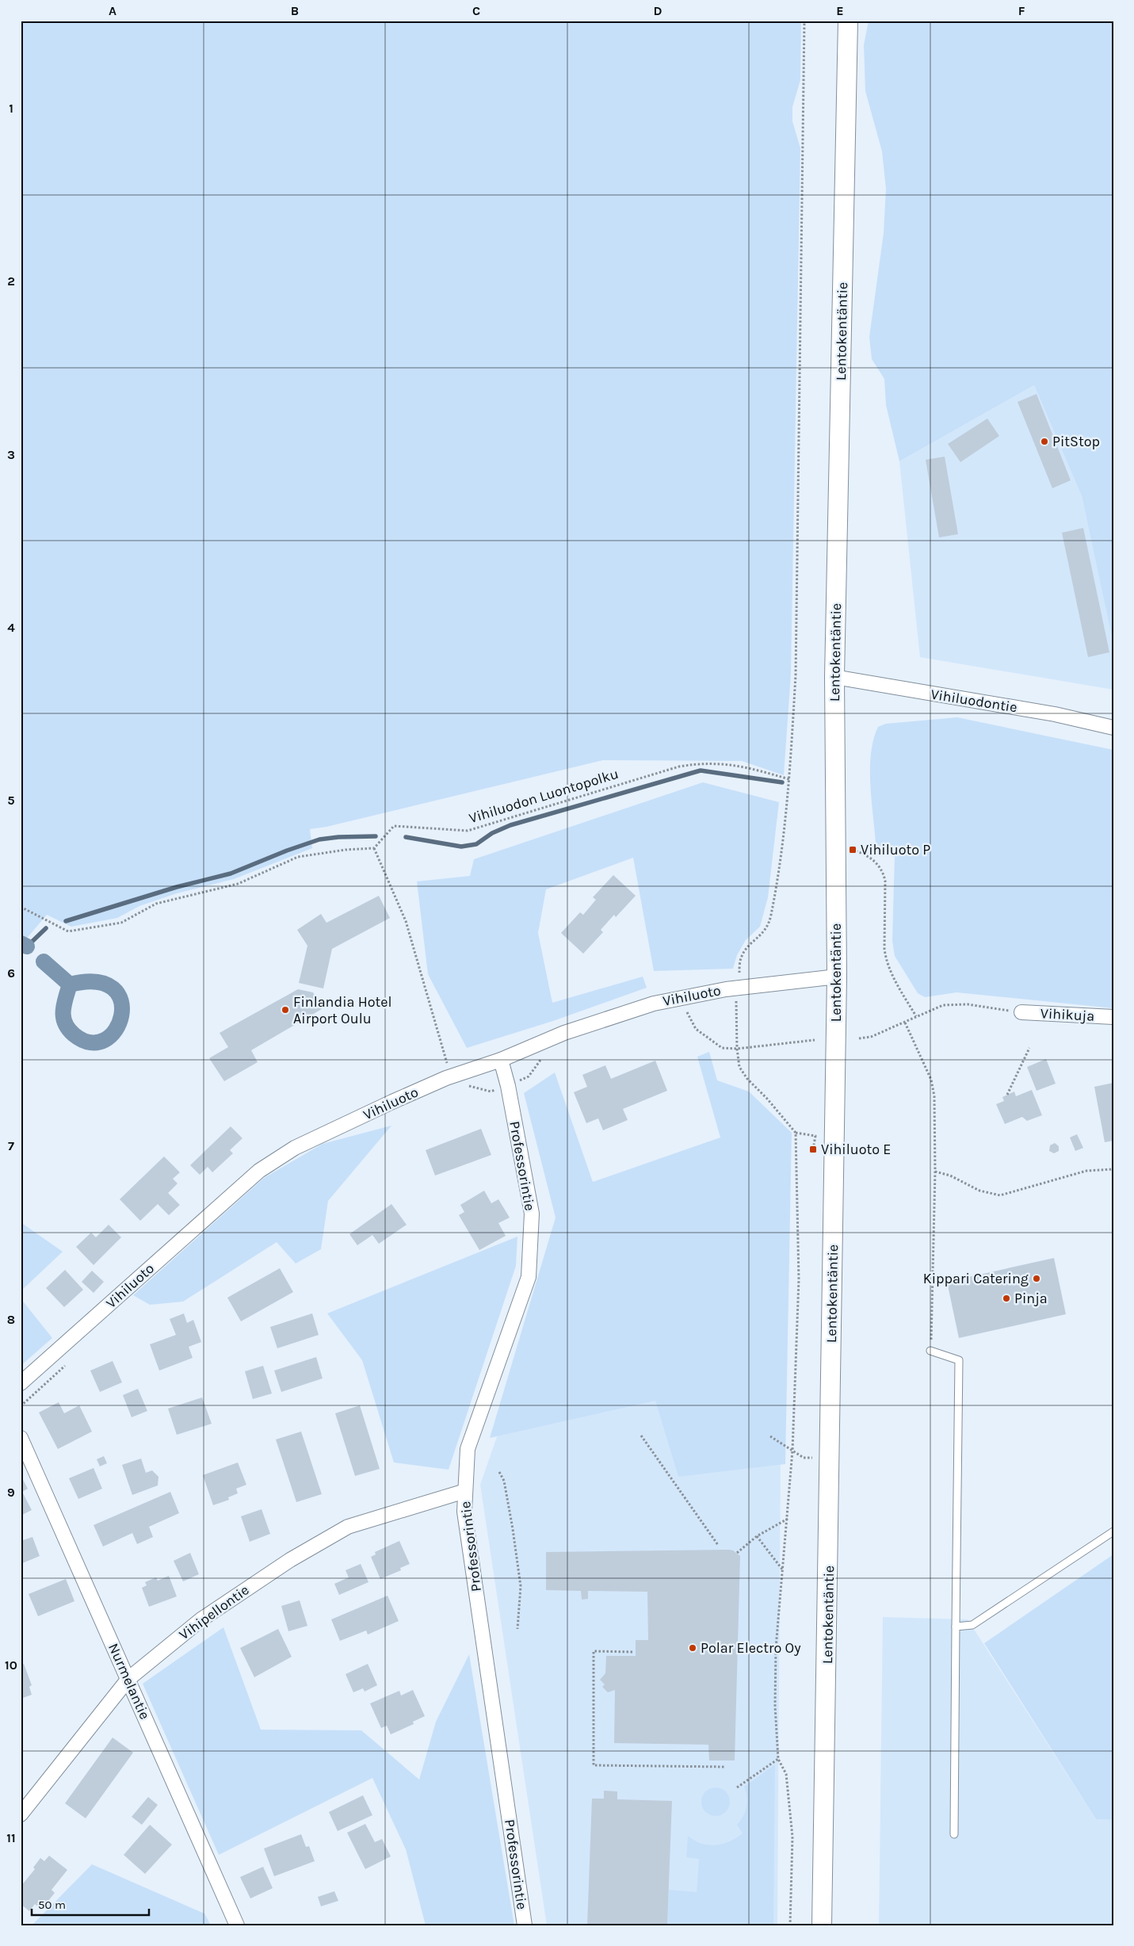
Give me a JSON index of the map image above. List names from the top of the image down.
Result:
{
  "streets": {
    "main road": ["Lentokentäntie"],
    "street": [
      "Vihiluodontie",
      "Vihiluoto",
      "Vihikuja",
      "Professorintie",
      "Vihipellontie",
      "Nurmelantie"
    ],
    "path": ["Vihiluodon Luontopolku"]
  },
  "crossings": [
    ["Lentokentäntie", "Vihiluodontie"],
    ["Lentokentäntie", "Vihiluoto"],
    ["Vihiluoto", "Professorintie"],
    ["Professorintie", "Vihipellontie"],
    ["Vihipellontie", "Nurmelantie"]
  ],
  "places": {
    "other": [
      "PitStop",
      "Finlandia Hotel Airport Oulu",
      "Kippari Catering",
      "Pinja",
      "Polar Electro Oy"
    ],
    "transit": ["Vihiluoto P", "Vihiluoto E"]
  },
  "scale_bar": "50 m",
  "grid": {
    "columns": [
      "A",
      "B",
      "C",
      "D",
      "E",
      "F"
    ],
    "rows": [
      "1",
      "2",
      "3",
      "4",
      "5",
      "6",
      "7",
      "8",
      "9",
      "10",
      "11"
    ]
  }
}
